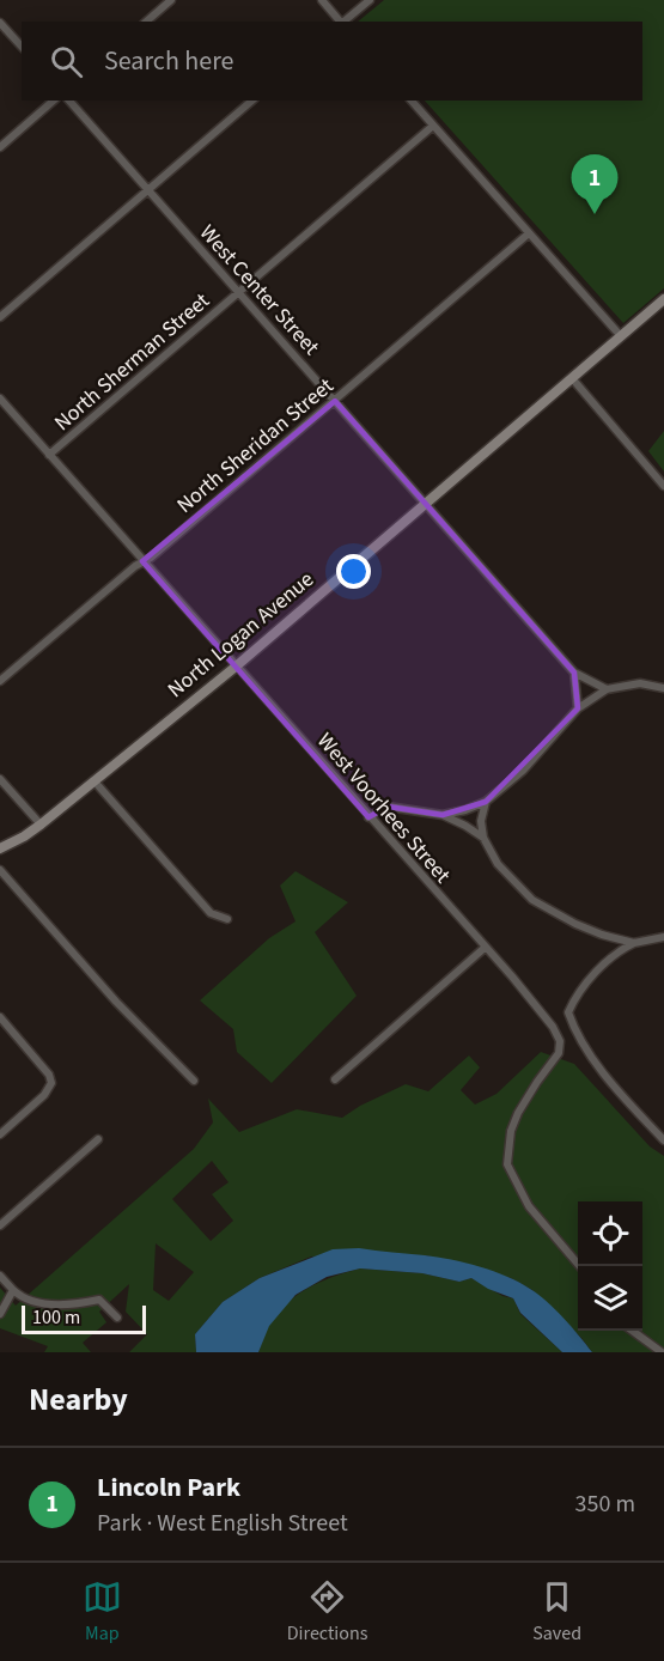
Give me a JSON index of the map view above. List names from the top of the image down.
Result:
{
  "streets": {
    "street": [
      "West Center Street",
      "North Sherman Street",
      "North Sheridan Street",
      "North Logan Avenue",
      "West Voorhees Street"
    ]
  },
  "crossings": [
    ["West Center Street", "North Sherman Street"],
    ["West Center Street", "North Sheridan Street"],
    ["West Center Street", "North Logan Avenue"],
    ["North Sherman Street", "West Voorhees Street"],
    ["North Sheridan Street", "West Voorhees Street"],
    ["North Logan Avenue", "West Voorhees Street"]
  ],
  "scale_bar": "100 m",
  "page": {
    "search": "Search here",
    "pins": "1",
    "scale": "100 m",
    "heading": "Nearby",
    "list": [
      {
        "mark": "1",
        "name": "Lincoln Park",
        "note": "Park · West English Street",
        "value": "350 m"
      }
    ],
    "nav": ["Map", "Directions", "Saved"]
  }
}
